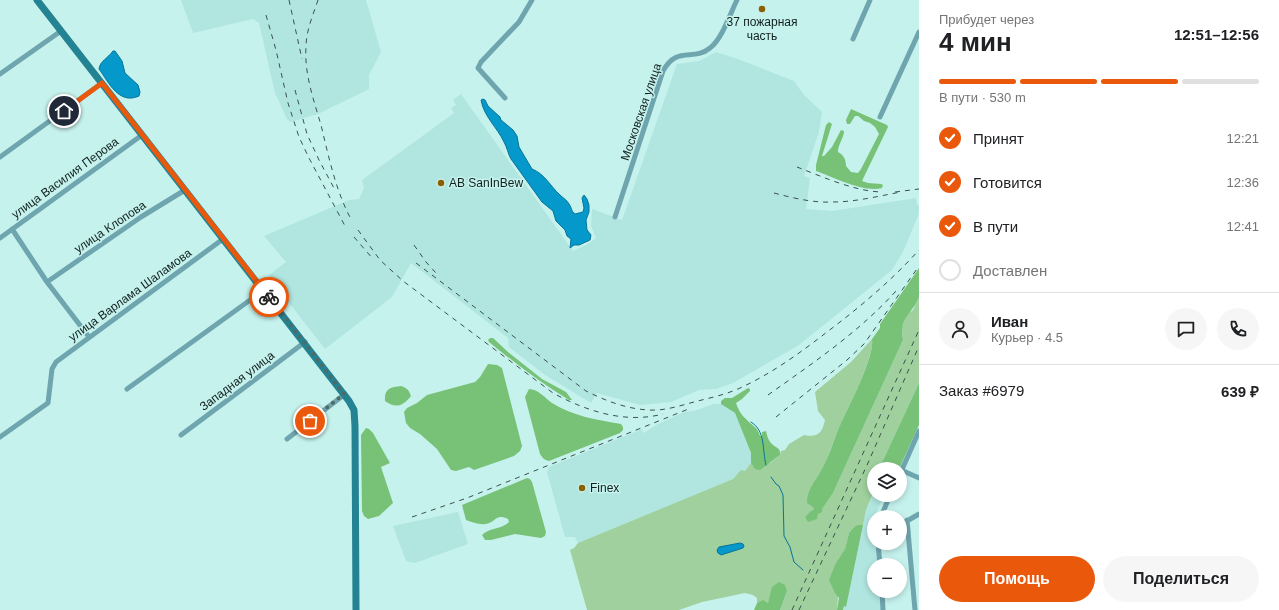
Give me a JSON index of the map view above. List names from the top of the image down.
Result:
{
  "streets": {
    "street": [
      "Московская улица",
      "улица Василия Перова",
      "улица Клопова",
      "улица Варлама Шаламова",
      "Западная улица"
    ]
  },
  "places": ["37 пожарная часть", "AB SanInBew", "Finex"],
  "page": {
    "heading": ["4 мин", "Прибудет через", "12:51–12:56"],
    "panel": [
      "Иван",
      "Курьер · 4.5",
      "Заказ #6979",
      "639 ₽"
    ],
    "bar": "В пути · 530 m",
    "list": [
      ["Принят", "12:21"],
      ["Готовится", "12:36"],
      ["В пути", "12:41"],
      "Доставлен"
    ],
    "map_buttons": ["+", "−"],
    "buttons": ["Помощь", "Поделиться"]
  }
}
